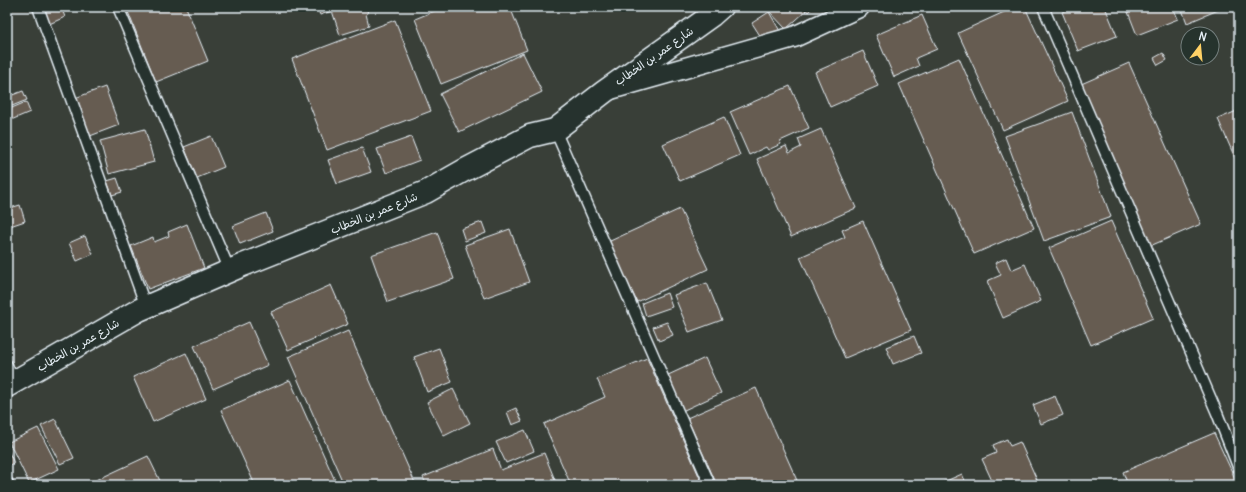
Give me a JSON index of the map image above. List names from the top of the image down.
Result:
{
  "streets": {
    "main road": ["شارع عمر بن الخطاب"]
  },
  "north": "top"
}
